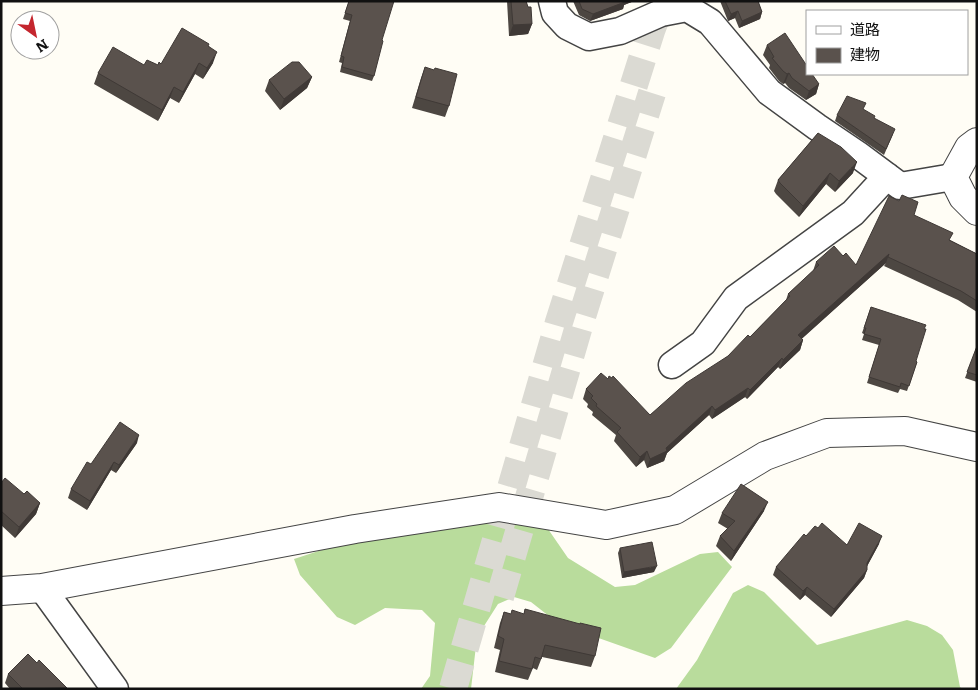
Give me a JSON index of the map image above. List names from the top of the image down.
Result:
{
  "legend": ["道路", "建物"],
  "north": "bottom right"
}
